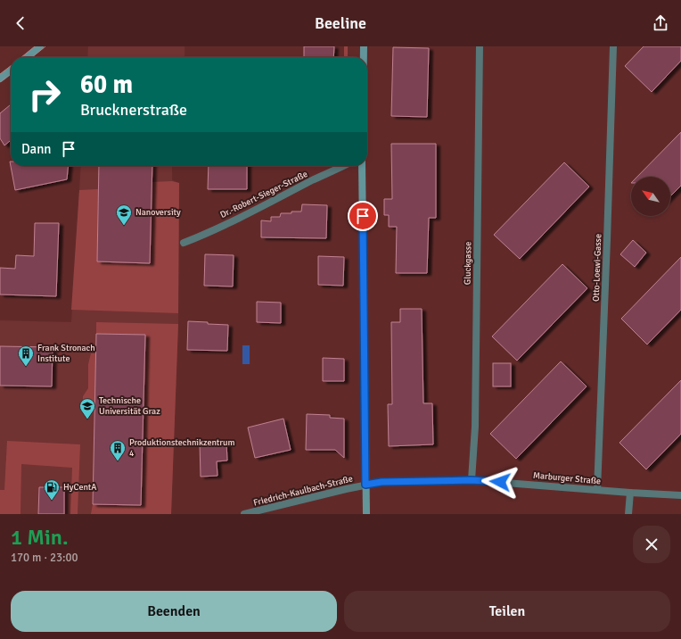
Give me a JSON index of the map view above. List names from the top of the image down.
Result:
{
  "streets": {
    "street": [
      "Dr.-Robert-Sieger-Straße",
      "Gluckgasse",
      "Otto-Loewi-Gasse",
      "Marburger Straße",
      "Friedrich-Kaulbach-Straße"
    ]
  },
  "crossings": [
    ["Gluckgasse", "Marburger Straße"],
    ["Otto-Loewi-Gasse", "Marburger Straße"],
    ["Marburger Straße", "Friedrich-Kaulbach-Straße"]
  ],
  "places": {
    "school or university": ["Nanoversity", "Technische Universität Graz"],
    "building": ["Frank Stronach Institute", "Produktionstechnikzentrum 4"],
    "fuel station": ["HyCentA"]
  },
  "north": "top left",
  "page": {
    "header": "Beeline",
    "turn": ["60 m", "Brucknerstraße"],
    "then": "Dann",
    "heading": ["1 Min.", "170 m · 23:00"],
    "buttons": ["Beenden", "Teilen"]
  }
}
